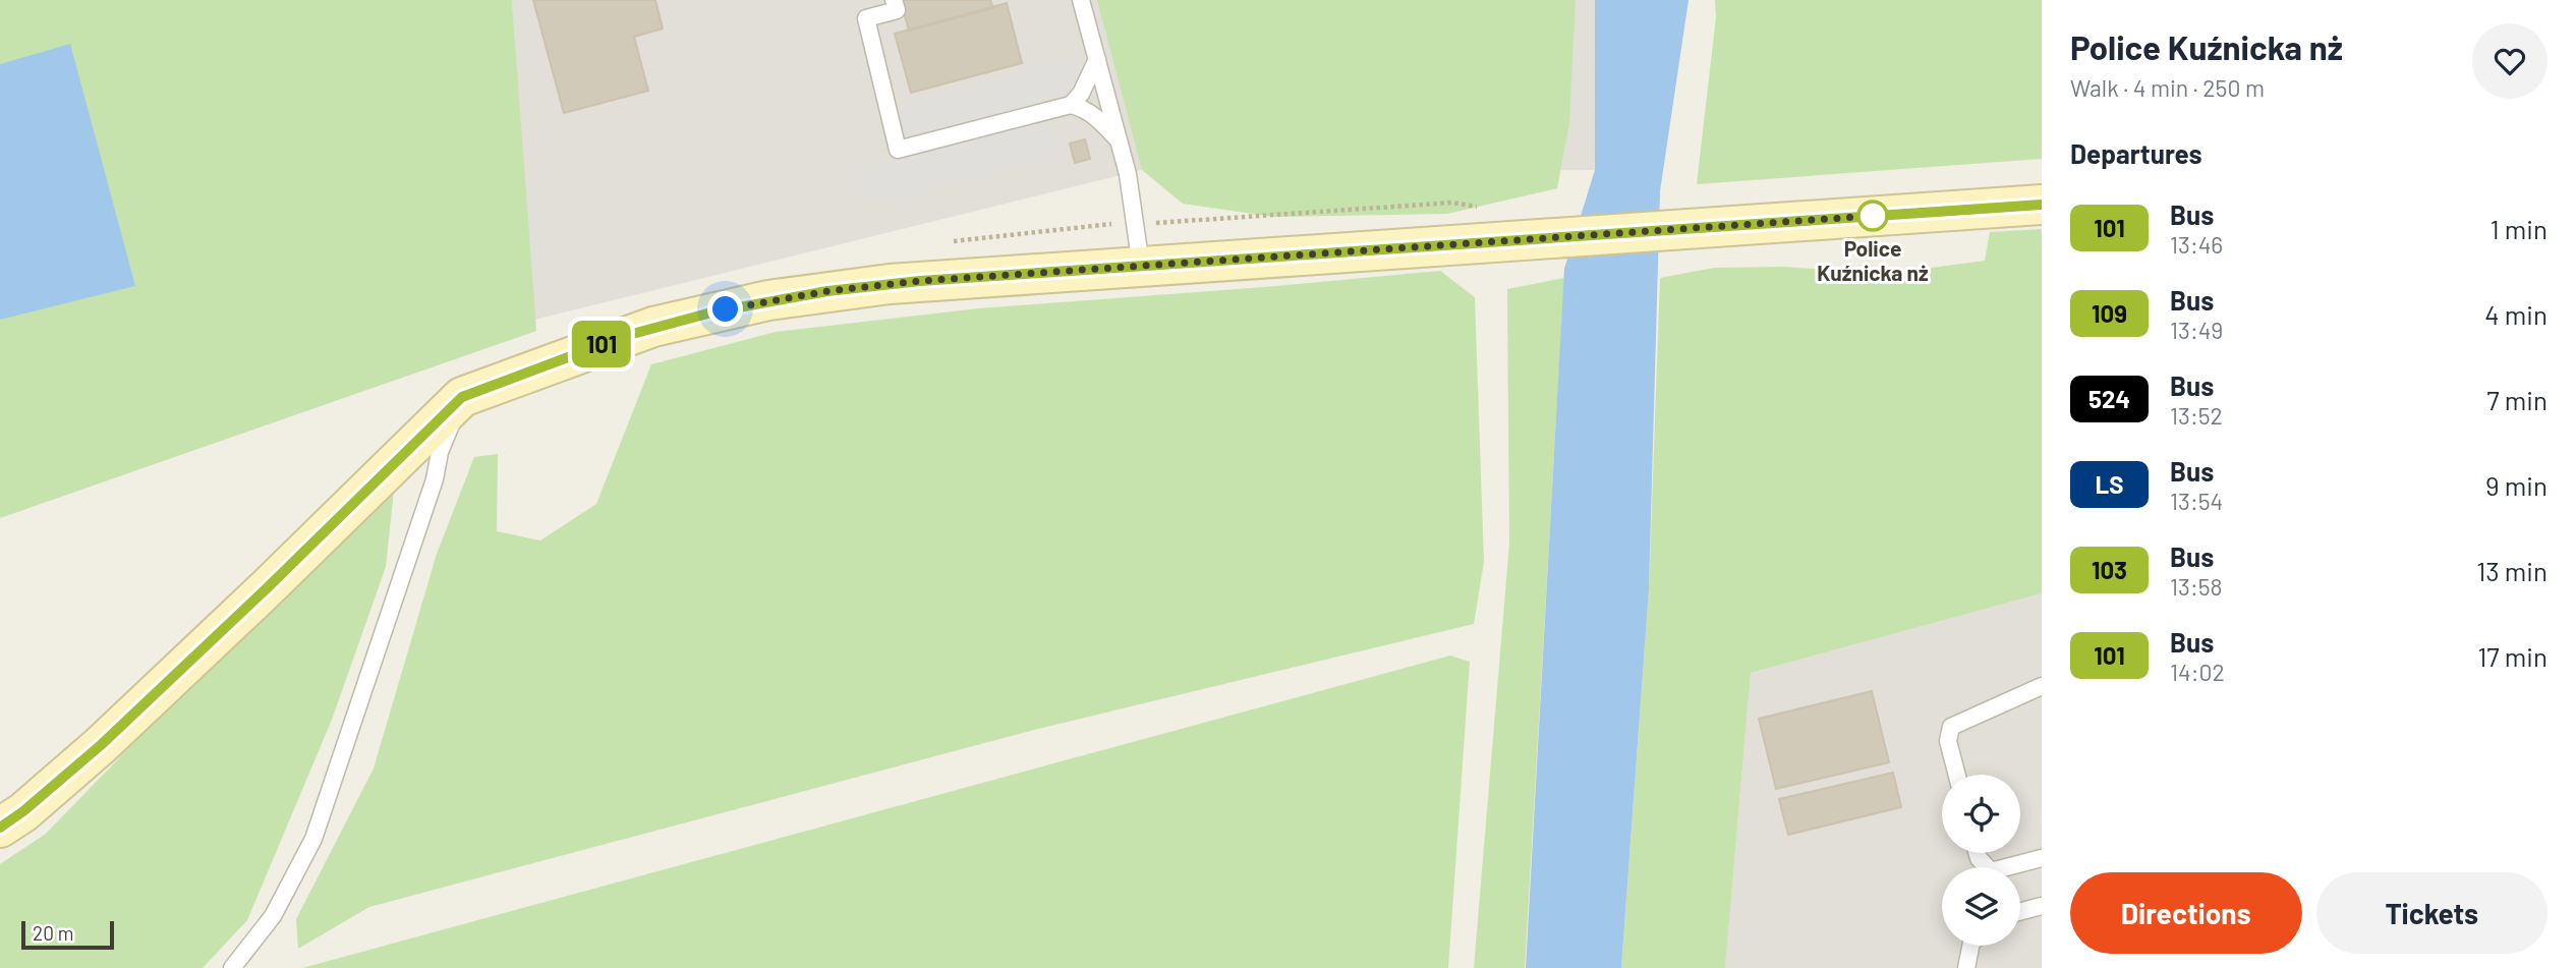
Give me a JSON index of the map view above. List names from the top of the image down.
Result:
{
  "places": ["Police Kuźnicka nż"],
  "lines": ["bus line 101"],
  "scale_bar": "20 m",
  "page": {
    "on_map": "101",
    "heading": [
      ["Police Kuźnicka nż", "Walk · 4 min · 250 m"],
      "Departures"
    ],
    "list": [
      {
        "mark": "101",
        "name": "Bus",
        "note": "13:46",
        "value": "1 min"
      },
      {
        "mark": "109",
        "name": "Bus",
        "note": "13:49",
        "value": "4 min"
      },
      {
        "mark": "524",
        "name": "Bus",
        "note": "13:52",
        "value": "7 min"
      },
      {
        "mark": "LS",
        "name": "Bus",
        "note": "13:54",
        "value": "9 min"
      },
      {
        "mark": "103",
        "name": "Bus",
        "note": "13:58",
        "value": "13 min"
      },
      {
        "mark": "101",
        "name": "Bus",
        "note": "14:02",
        "value": "17 min"
      }
    ],
    "buttons": ["Directions", "Tickets"],
    "scale": "20 m"
  }
}
